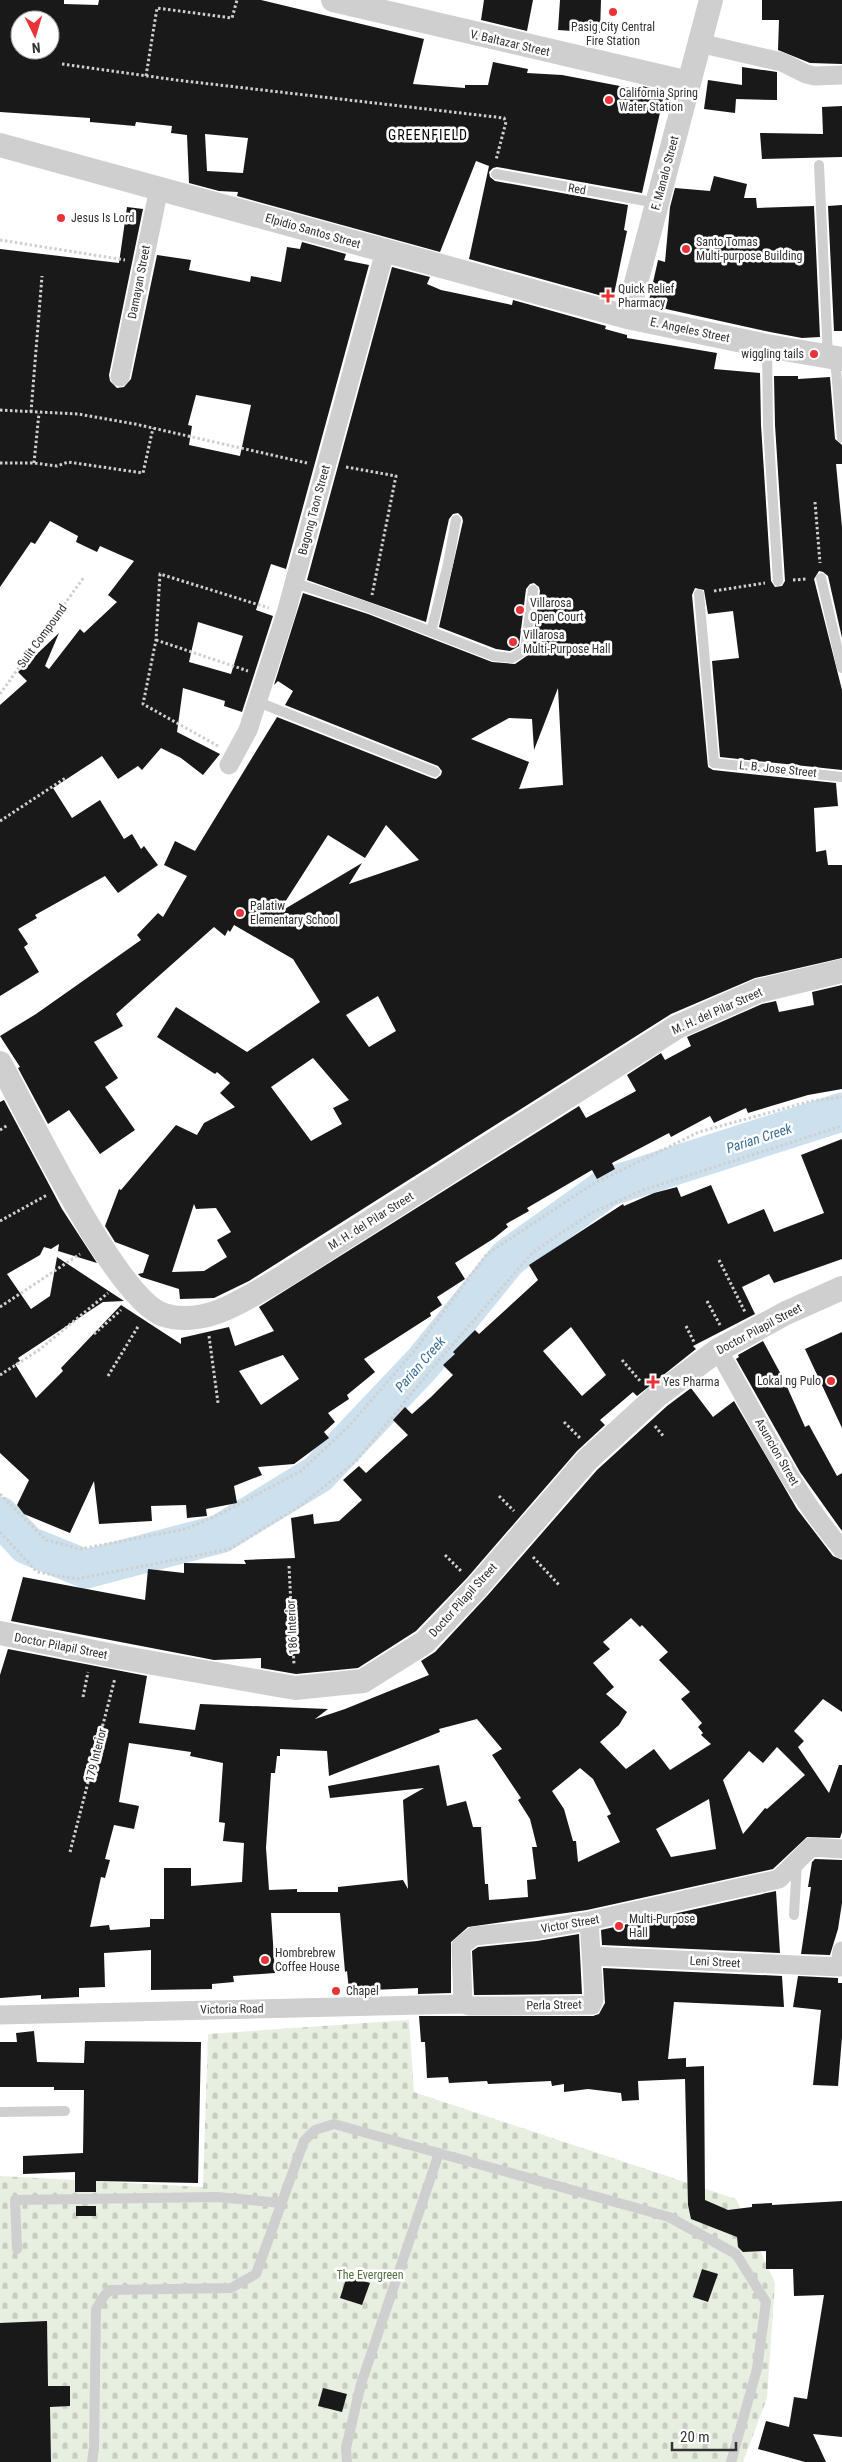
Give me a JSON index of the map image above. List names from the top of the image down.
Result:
{
  "streets": {
    "street": [
      "V. Baltazar Street",
      "F. Manalo Street",
      "Elpidio Santos Street",
      "Damayan Street",
      "E. Angeles Street",
      "Bagong Taon Street",
      "M. H. del Pilar Street",
      "Doctor Pilapil Street",
      "Asuncion Street",
      "Victor Street",
      "Leni Street",
      "Perla Street",
      "Victoria Road"
    ],
    "lane": ["Red", "L. B. Jose Street"],
    "path": ["Sulit Compound", "186 Interior", "179 Interior"]
  },
  "crossings": [
    ["V. Baltazar Street", "F. Manalo Street"],
    ["F. Manalo Street", "Red"],
    ["F. Manalo Street", "Elpidio Santos Street"],
    ["F. Manalo Street", "E. Angeles Street"],
    ["Elpidio Santos Street", "Damayan Street"],
    ["Elpidio Santos Street", "E. Angeles Street"],
    ["Elpidio Santos Street", "Bagong Taon Street"],
    ["Doctor Pilapil Street", "Asuncion Street"],
    ["Doctor Pilapil Street", "186 Interior"],
    ["Doctor Pilapil Street", "179 Interior"],
    ["Victor Street", "Perla Street"],
    ["Victor Street", "Victoria Road"],
    ["Leni Street", "Perla Street"],
    ["Perla Street", "Victoria Road"]
  ],
  "districts": ["GREENFIELD"],
  "water": ["Parian Creek"],
  "parks": ["The Evergreen"],
  "places": {
    "other": [
      "Pasig City Central Fire Station",
      "California Spring Water Station",
      "Jesus Is Lord",
      "Santo Tomas Multi-purpose Building",
      "wiggling tails",
      "Villarosa Open Court",
      "Villarosa Multi-Purpose Hall",
      "Palatiw Elementary School",
      "Lokal ng Pulo",
      "Multi-Purpose Hall",
      "Hombrebrew Coffee House",
      "Chapel"
    ],
    "health": ["Quick Relief Pharmacy", "Yes Pharma"]
  },
  "scale_bar": "20 m",
  "north": "bottom"
}
